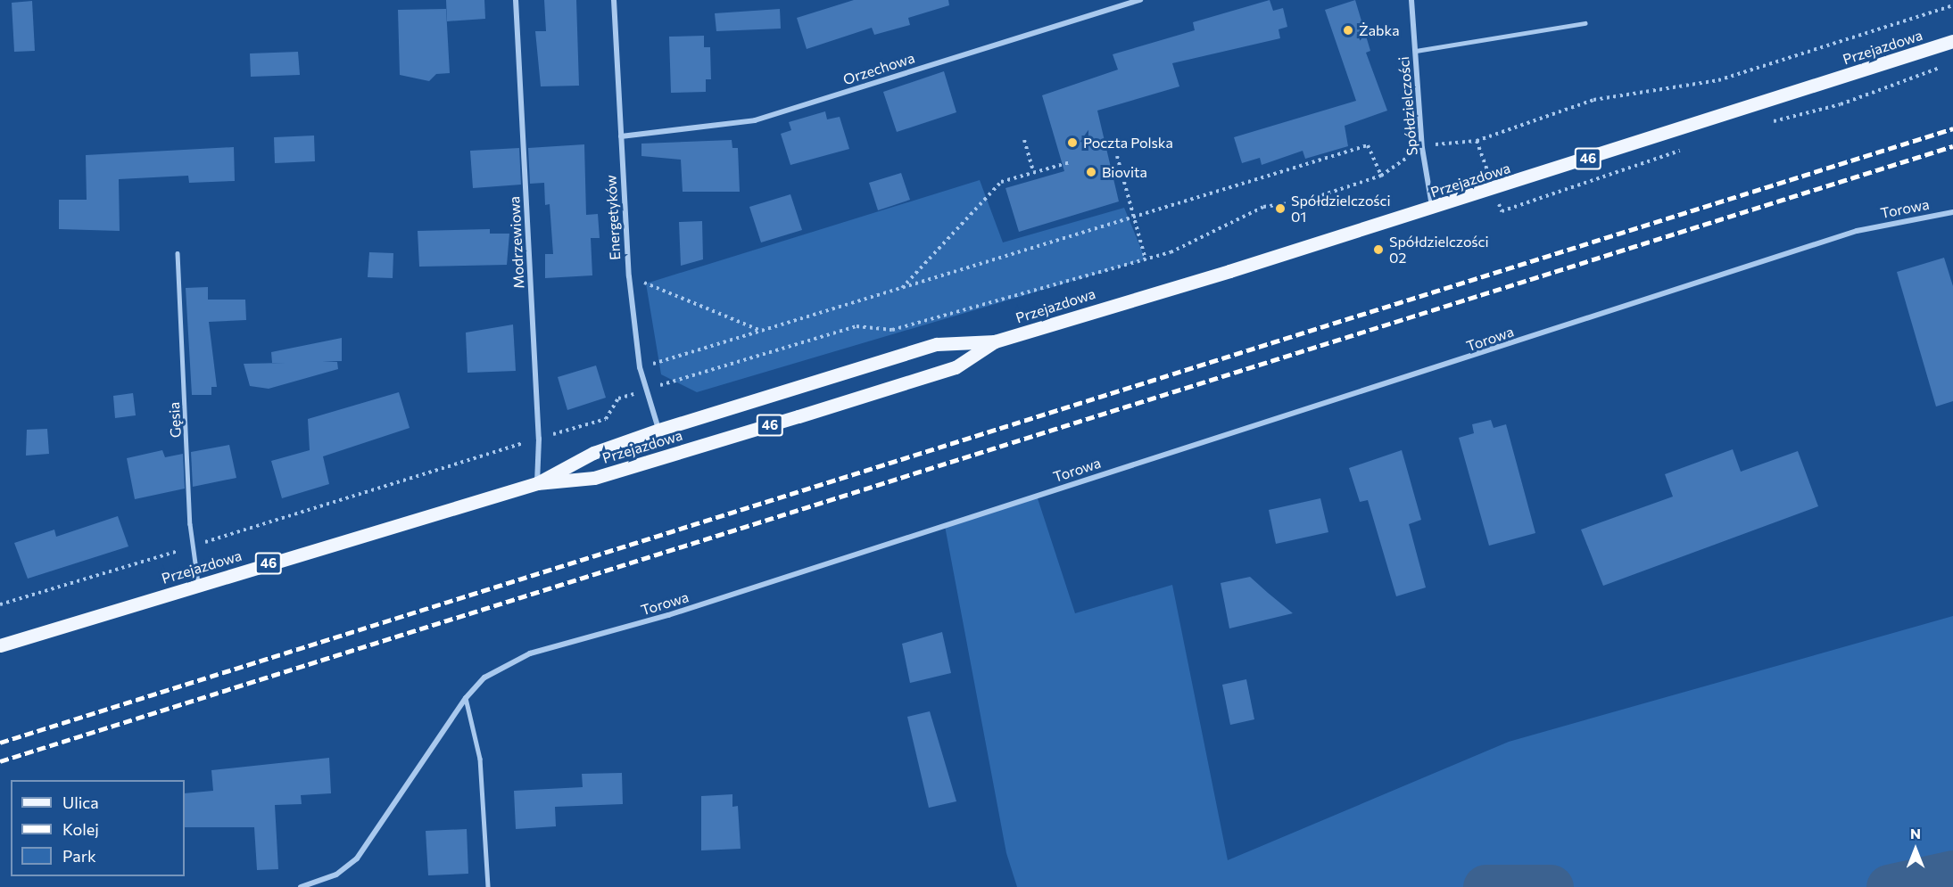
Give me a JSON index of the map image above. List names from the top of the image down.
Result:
{
  "streets": {
    "main road": ["Przejazdowa", "46"],
    "street": [
      "Orzechowa",
      "Spółdzielczości",
      "Torowa",
      "Energetyków",
      "Modrzewiowa"
    ],
    "lane": ["Gęsia"]
  },
  "crossings": [
    ["Przejazdowa", "Spółdzielczości"],
    ["Przejazdowa", "Energetyków"],
    ["Przejazdowa", "Modrzewiowa"],
    ["Przejazdowa", "Gęsia"],
    ["Orzechowa", "Energetyków"]
  ],
  "places": [
    "Żabka",
    "Poczta Polska",
    "Biovita",
    "Spółdzielczości 01",
    "Spółdzielczości 02"
  ],
  "legend": ["Ulica", "Kolej", "Park"],
  "north": "top"
}
